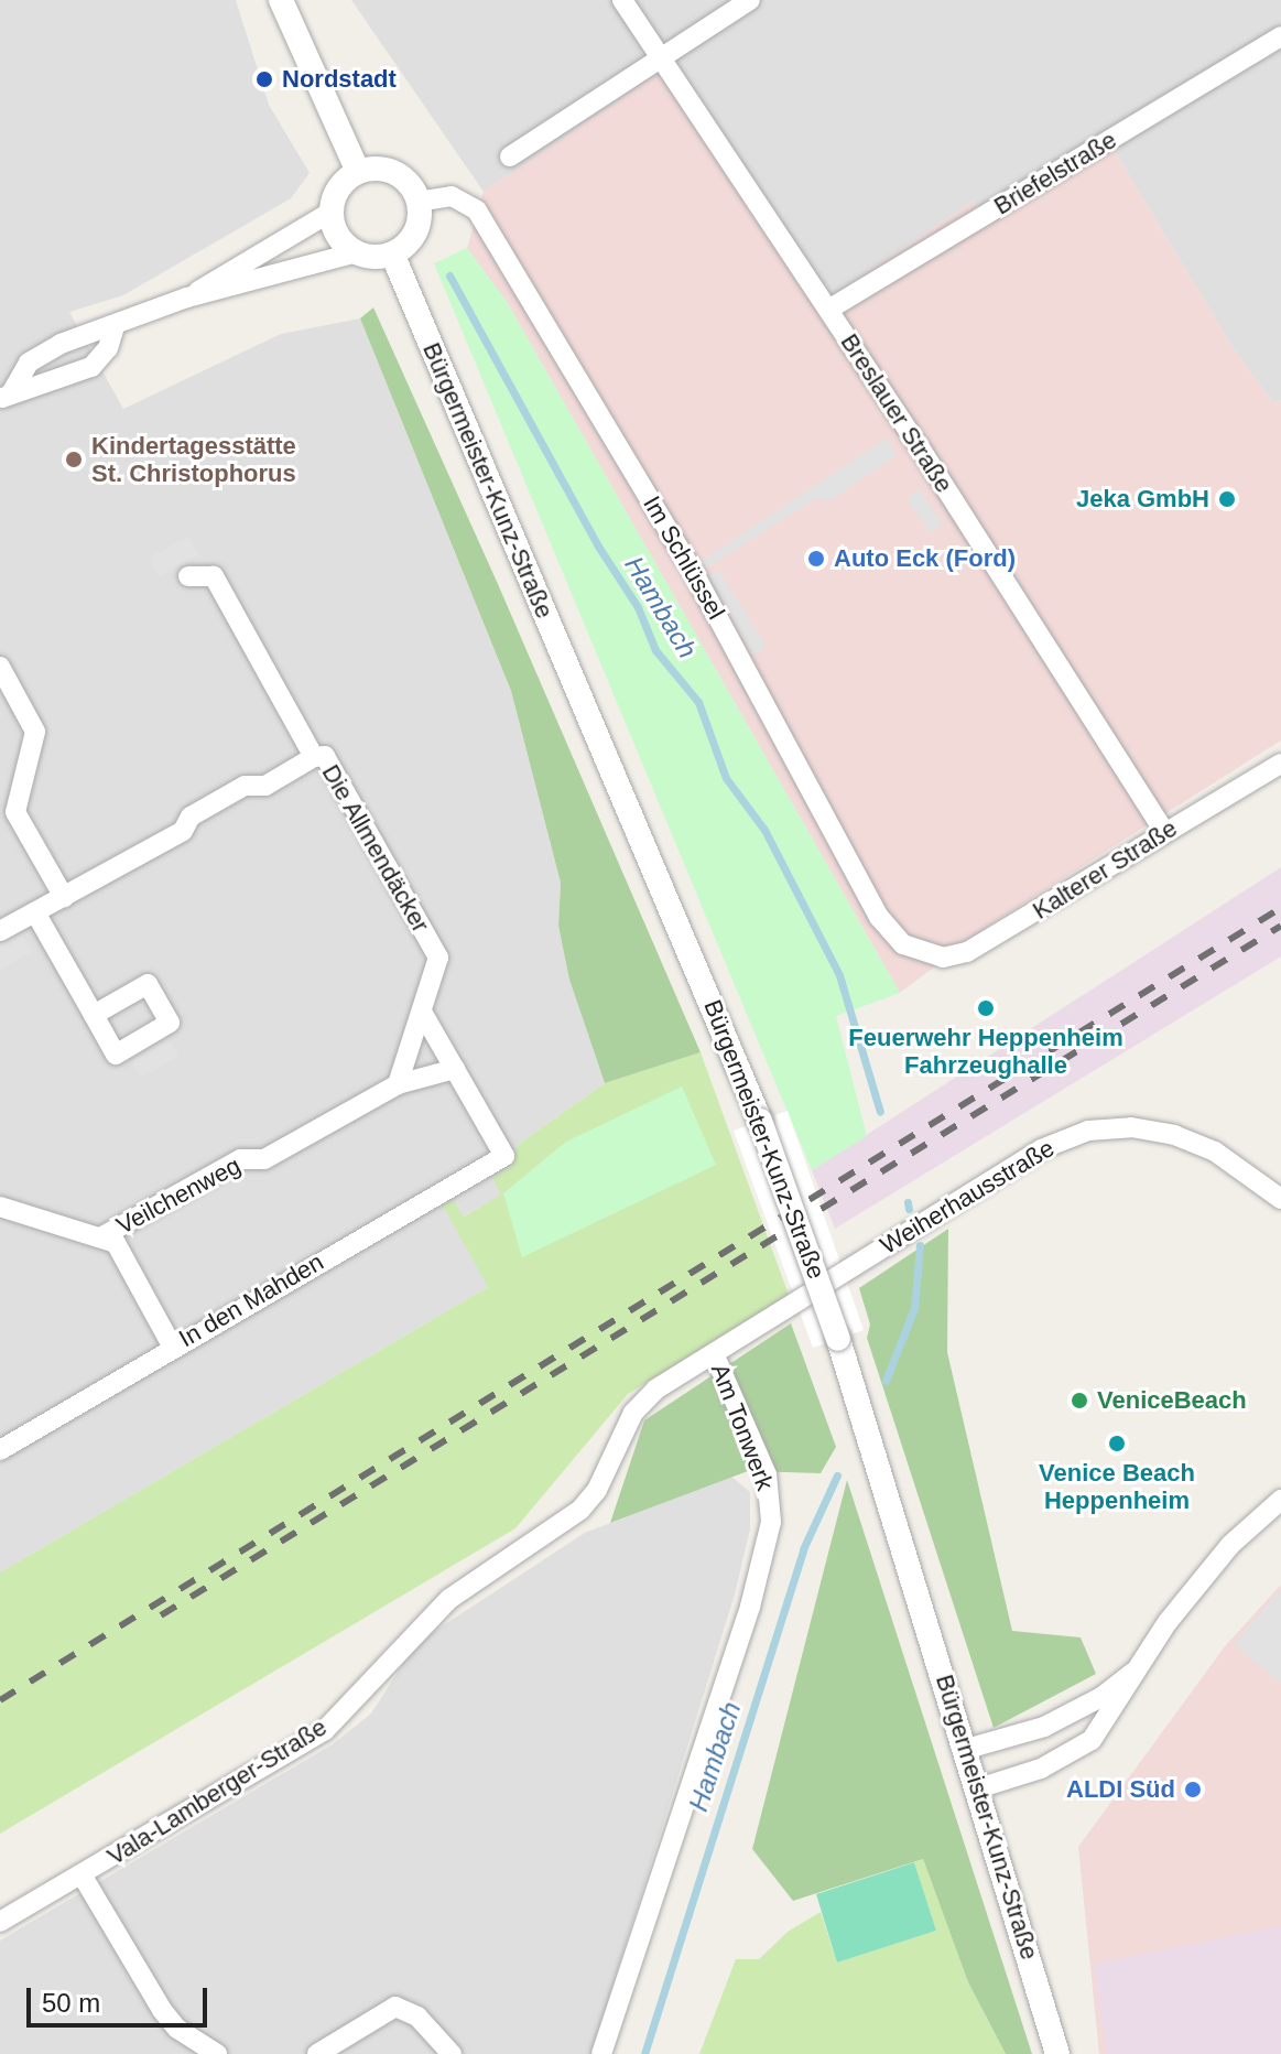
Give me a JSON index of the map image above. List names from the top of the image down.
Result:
{
  "streets": {
    "street": [
      "Briefelstraße",
      "Breslauer Straße",
      "Bürgermeister-Kunz-Straße",
      "Im Schlüssel",
      "Die Allmendäcker",
      "Kalterer Straße",
      "Veilchenweg",
      "Weiherhausstraße",
      "In den Mahden",
      "Am Tonwerk",
      "Vala-Lamberger-Straße"
    ]
  },
  "crossings": [
    ["Briefelstraße", "Breslauer Straße"],
    ["Breslauer Straße", "Kalterer Straße"],
    ["Bürgermeister-Kunz-Straße", "Im Schlüssel"],
    ["Im Schlüssel", "Kalterer Straße"],
    ["Veilchenweg", "In den Mahden"],
    ["Weiherhausstraße", "Am Tonwerk"],
    ["Am Tonwerk", "Vala-Lamberger-Straße"]
  ],
  "water": ["Hambach"],
  "places": [
    "Nordstadt",
    "Kindertagesstätte St. Christophorus",
    "Jeka GmbH",
    "Auto Eck (Ford)",
    "Feuerwehr Heppenheim Fahrzeughalle",
    "VeniceBeach",
    "Venice Beach Heppenheim",
    "ALDI Süd"
  ],
  "scale_bar": "50 m"
}
